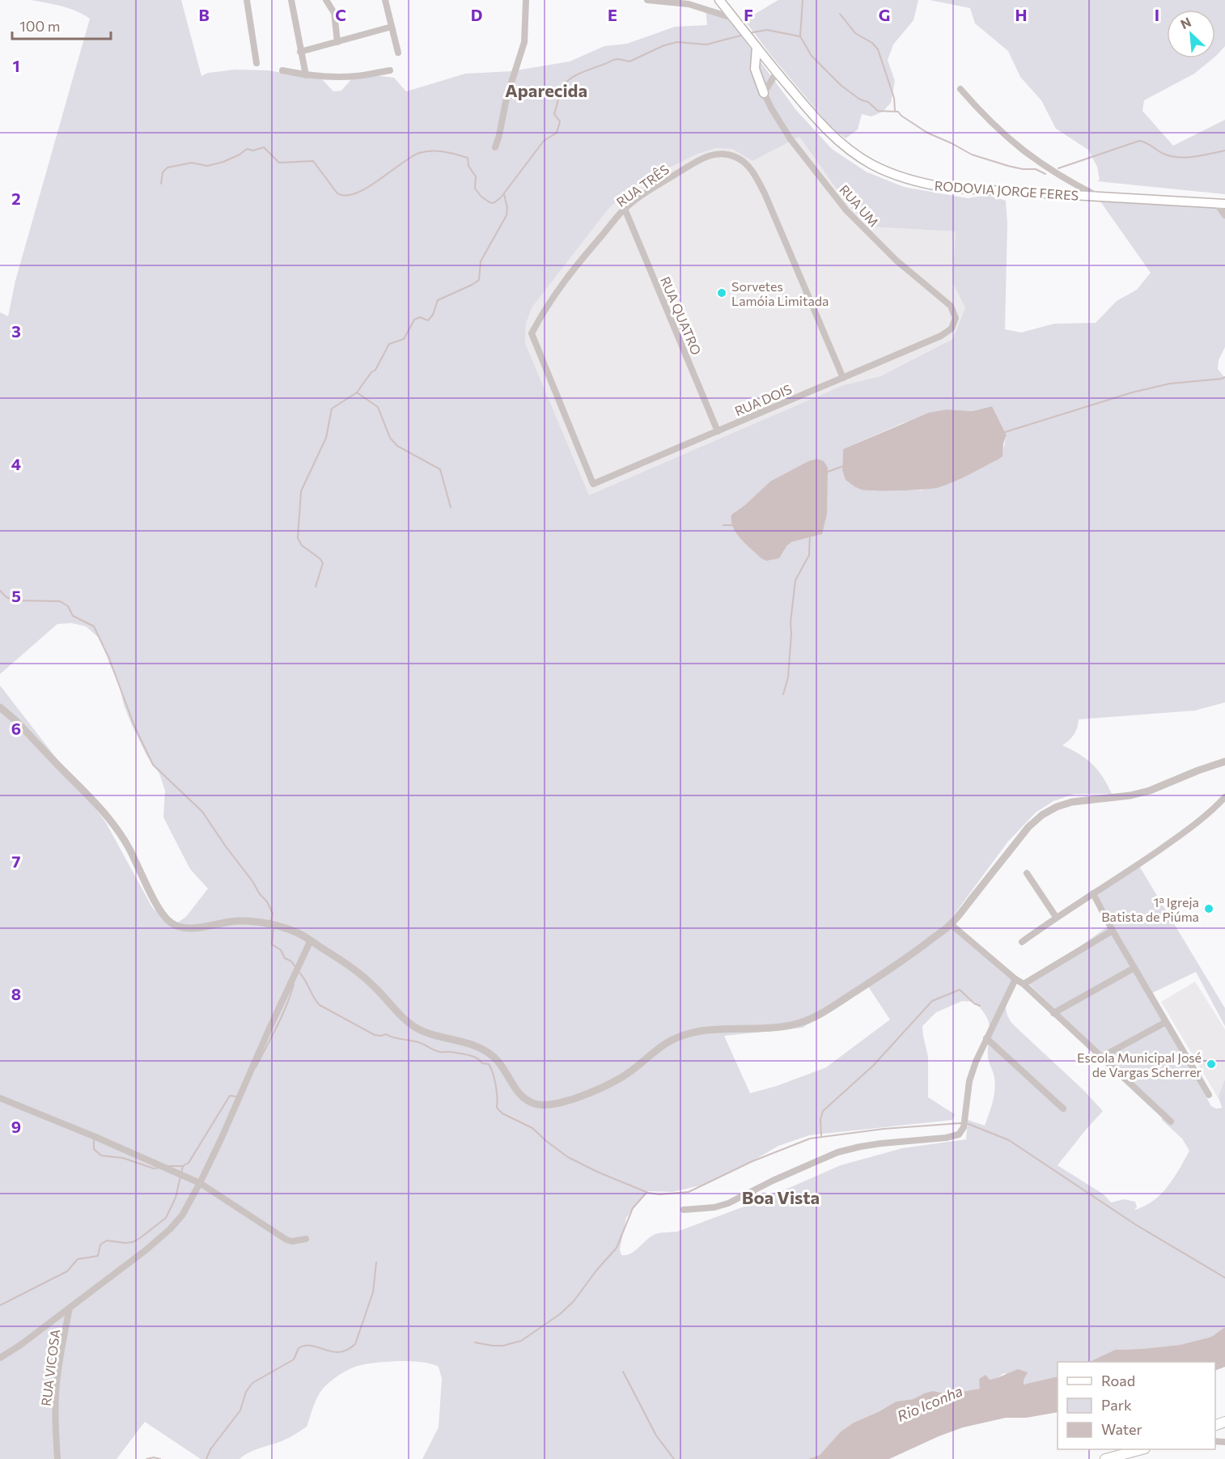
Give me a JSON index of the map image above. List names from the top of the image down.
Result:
{
  "streets": {
    "main road": ["RODOVIA JORGE FERES"],
    "street": [
      "RUA TRÊS",
      "RUA UM",
      "RUA QUATRO",
      "RUA DOIS",
      "RUA VICOSA"
    ]
  },
  "crossings": [
    ["RUA TRÊS", "RUA QUATRO"],
    ["RUA TRÊS", "RUA DOIS"],
    ["RUA UM", "RUA DOIS"],
    ["RUA QUATRO", "RUA DOIS"]
  ],
  "districts": ["Aparecida", "Boa Vista"],
  "water": ["Rio Iconha"],
  "places": ["Sorvetes Lamóia Limitada", "1ª Igreja Batista de Piúma", "Escola Municipal José de Vargas Scherrer"],
  "legend": ["Road", "Park", "Water"],
  "scale_bar": "100 m",
  "north": "top left",
  "grid": {
    "columns": [
      "B",
      "C",
      "D",
      "E",
      "F",
      "G",
      "H",
      "I"
    ],
    "rows": [
      "1",
      "2",
      "3",
      "4",
      "5",
      "6",
      "7",
      "8",
      "9"
    ]
  }
}
